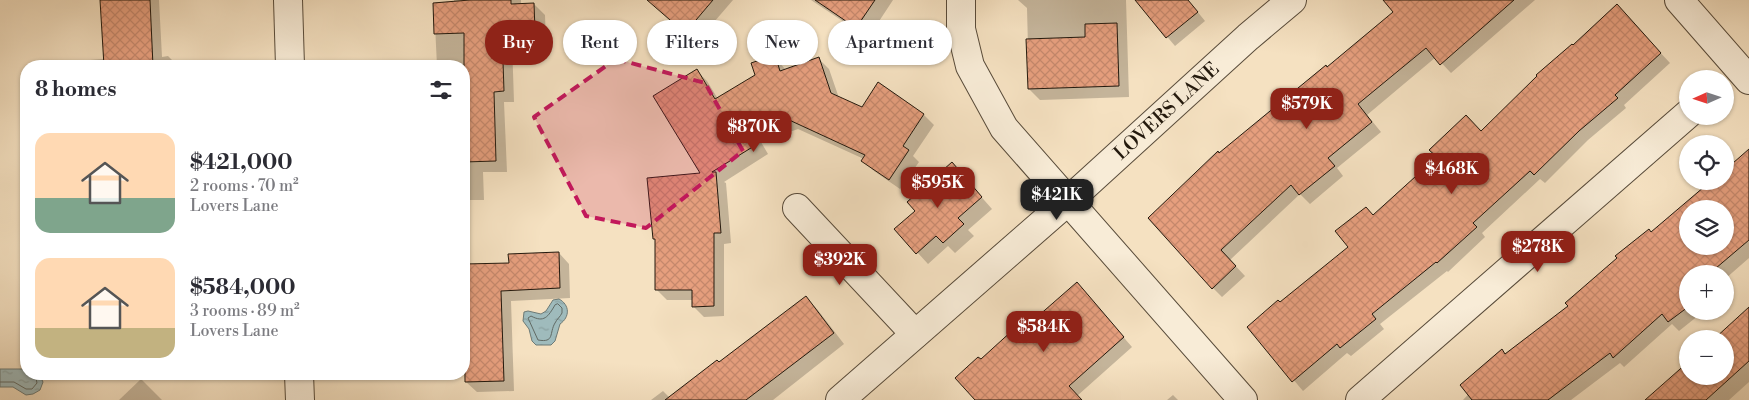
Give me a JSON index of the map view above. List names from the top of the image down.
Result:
{
  "streets": {
    "street": ["LOVERS LANE"]
  },
  "north": "left",
  "page": {
    "chip": [
      "Buy",
      "Rent",
      "Filters",
      "New",
      "Apartment"
    ],
    "heading": "8 homes",
    "map_buttons": ["+", "−"],
    "price": [
      "$579K",
      "$870K",
      "$468K",
      "$595K",
      "$421K",
      "$278K",
      "$392K",
      "$584K"
    ],
    "list": [
      {
        "name": "$421,000",
        "note": "2 rooms · 70 m² · Lovers Lane"
      },
      {
        "name": "$584,000",
        "note": "3 rooms · 89 m² · Lovers Lane"
      }
    ]
  }
}
